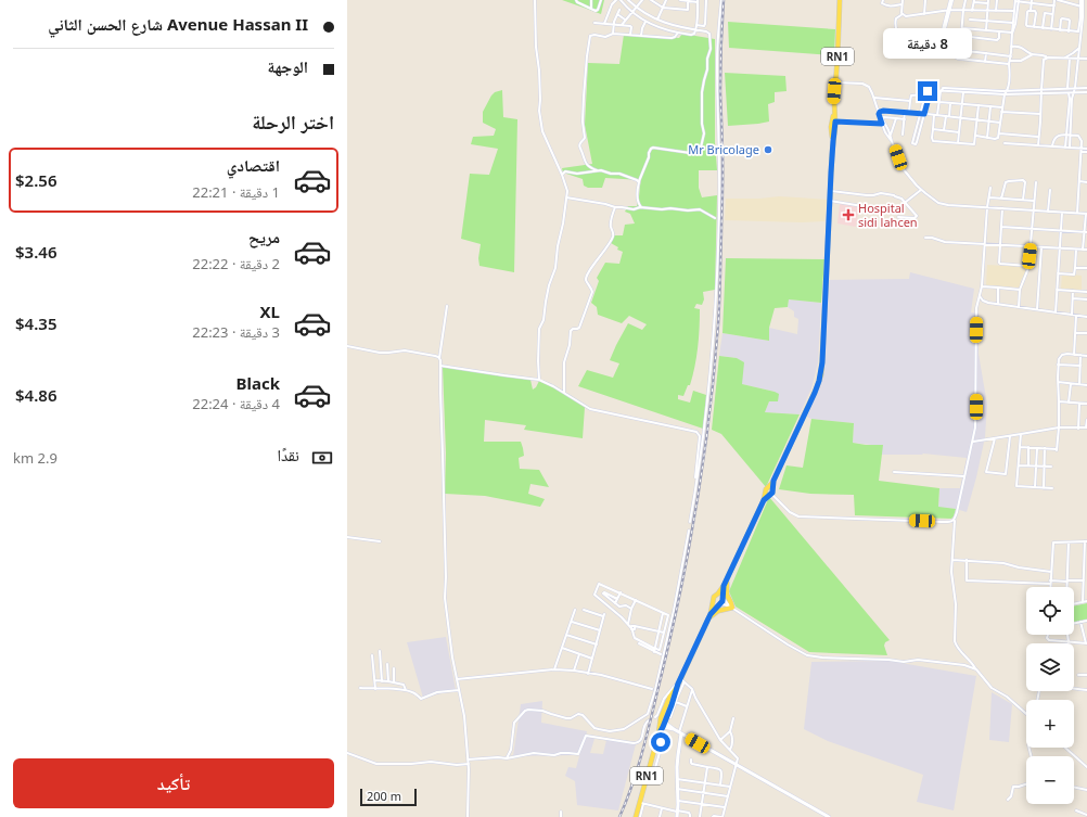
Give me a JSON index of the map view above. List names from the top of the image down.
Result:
{
  "streets": {
    "main road": ["RN1"]
  },
  "places": {
    "other": ["Mr Bricolage"],
    "health": ["Hospital sidi lahcen"]
  },
  "scale_bar": "200 m",
  "page": {
    "banner": ["Avenue Hassan II شارع الحسن الثاني", "الوجهة"],
    "bubble": "8 دقيقة",
    "heading": "اختر الرحلة",
    "list": [
      {
        "name": "اقتصادي",
        "note": "1 دقيقة · 22:21",
        "value": "$2.56"
      },
      {
        "name": "مريح",
        "note": "2 دقيقة · 22:22",
        "value": "$3.46"
      },
      {
        "name": "XL",
        "note": "3 دقيقة · 22:23",
        "value": "$4.35"
      },
      {
        "name": "Black",
        "note": "4 دقيقة · 22:24",
        "value": "$4.86"
      }
    ],
    "pay": ["نقدًا", "2.9 km"],
    "map_buttons": ["+", "−"],
    "buttons": "تأكيد",
    "scale": "200 m"
  }
}
